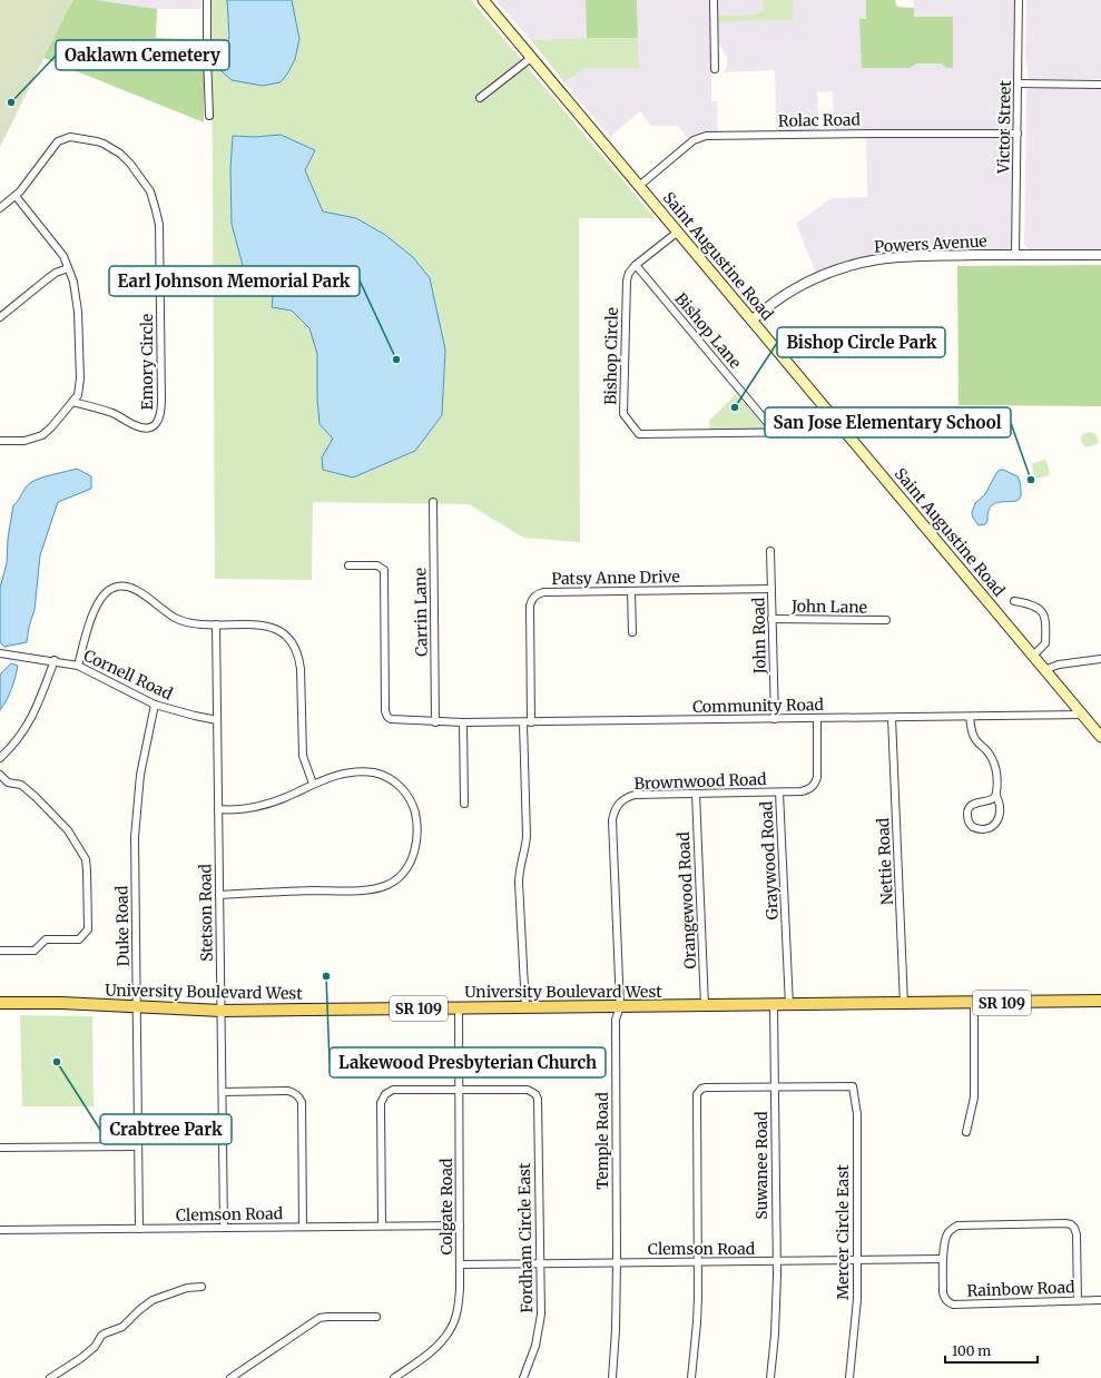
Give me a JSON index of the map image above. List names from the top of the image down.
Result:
{
  "streets": {
    "main road": ["Saint Augustine Road", "University Boulevard West", "SR 109"],
    "street": [
      "Rolac Road",
      "Victor Street",
      "Powers Avenue",
      "Bishop Lane",
      "Bishop Circle",
      "Emory Circle",
      "Patsy Anne Drive",
      "John Lane",
      "Carrin Lane",
      "John Road",
      "Cornell Road",
      "Community Road",
      "Brownwood Road",
      "Graywood Road",
      "Nettie Road",
      "Orangewood Road",
      "Stetson Road",
      "Duke Road",
      "Temple Road",
      "Suwanee Road",
      "Colgate Road",
      "Clemson Road",
      "Mercer Circle East",
      "Fordham Circle East",
      "Rainbow Road"
    ]
  },
  "crossings": [
    ["Rolac Road", "Victor Street"],
    ["Rolac Road", "Saint Augustine Road"],
    ["Victor Street", "Powers Avenue"],
    ["Powers Avenue", "Saint Augustine Road"],
    ["Saint Augustine Road", "Bishop Circle"],
    ["Saint Augustine Road", "Community Road"],
    ["Bishop Lane", "Bishop Circle"],
    ["Patsy Anne Drive", "John Road"],
    ["Patsy Anne Drive", "Community Road"],
    ["John Lane", "John Road"],
    ["Carrin Lane", "Community Road"],
    ["John Road", "Community Road"],
    ["Cornell Road", "Stetson Road"],
    ["Cornell Road", "Duke Road"],
    ["Community Road", "Graywood Road"],
    ["Community Road", "Nettie Road"],
    ["Brownwood Road", "Graywood Road"],
    ["Brownwood Road", "Orangewood Road"],
    ["Brownwood Road", "Temple Road"],
    ["Graywood Road", "University Boulevard West"],
    ["Nettie Road", "University Boulevard West"],
    ["Orangewood Road", "University Boulevard West"],
    ["Stetson Road", "University Boulevard West"],
    ["Stetson Road", "Clemson Road"],
    ["Duke Road", "University Boulevard West"],
    ["Duke Road", "Clemson Road"],
    ["University Boulevard West", "Temple Road"],
    ["University Boulevard West", "Suwanee Road"],
    ["University Boulevard West", "Colgate Road"],
    ["Temple Road", "Clemson Road"],
    ["Suwanee Road", "Clemson Road"],
    ["Suwanee Road", "Mercer Circle East"],
    ["Colgate Road", "Clemson Road"],
    ["Colgate Road", "Fordham Circle East"],
    ["Clemson Road", "Mercer Circle East"],
    ["Clemson Road", "Fordham Circle East"],
    ["Clemson Road", "Rainbow Road"]
  ],
  "places": [
    "Oaklawn Cemetery",
    "Earl Johnson Memorial Park",
    "Bishop Circle Park",
    "San Jose Elementary School",
    "Lakewood Presbyterian Church",
    "Crabtree Park"
  ],
  "scale_bar": "100 m"
}
